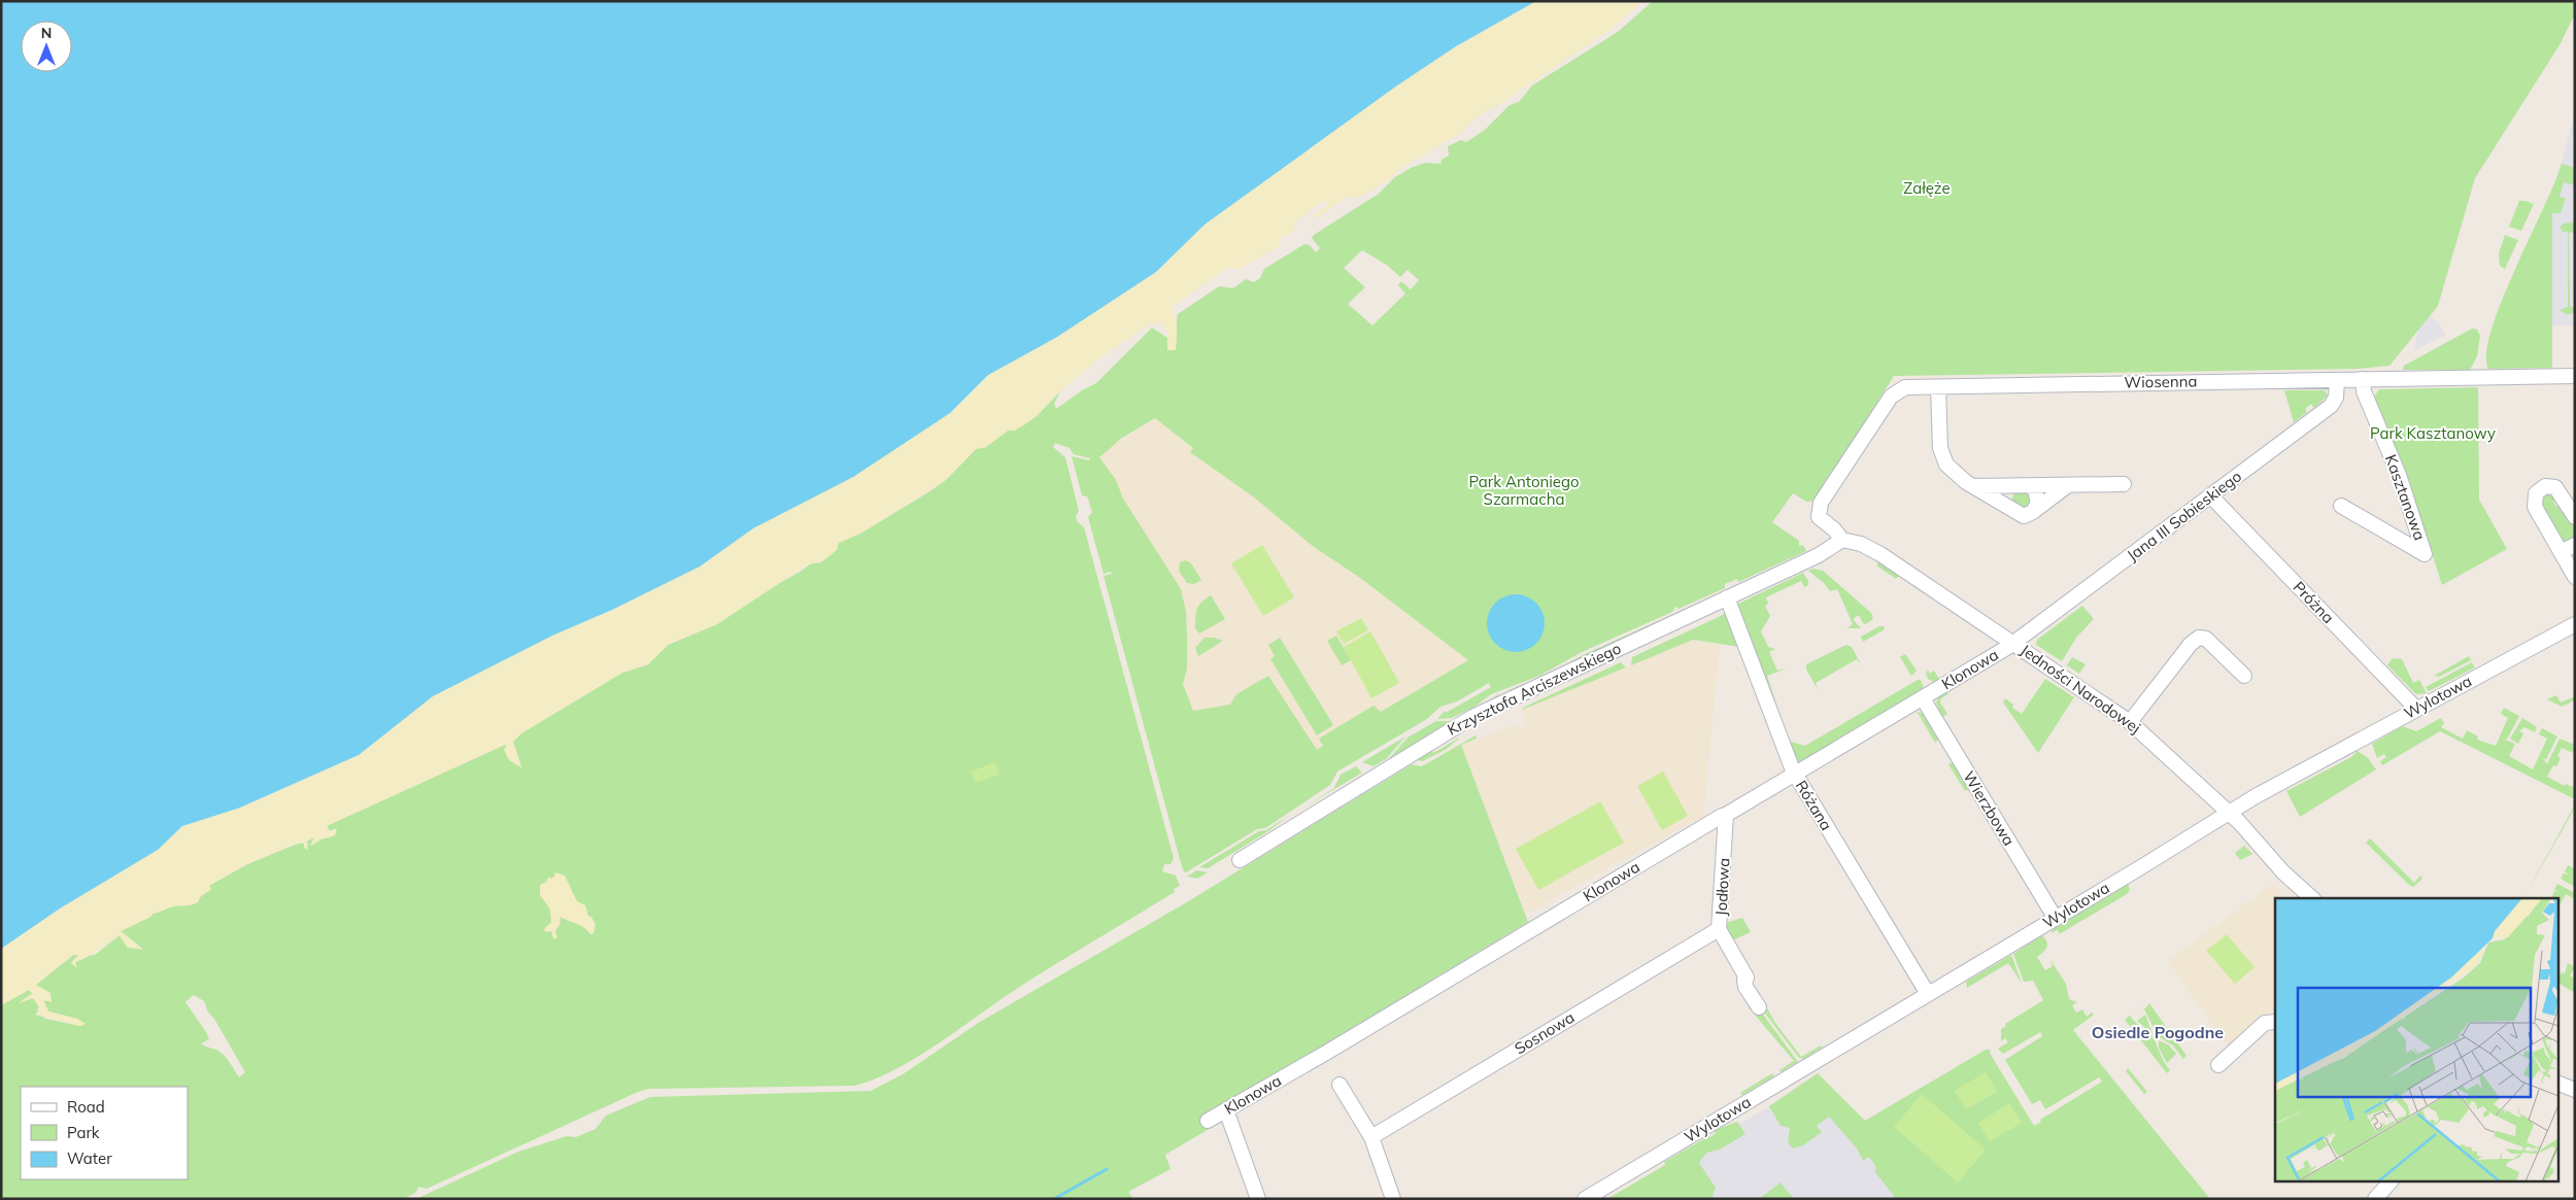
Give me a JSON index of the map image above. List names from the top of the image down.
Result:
{
  "streets": {
    "street": [
      "Wiosenna",
      "Kasztanowa",
      "Jana III Sobieskiego",
      "Próżna",
      "Klonowa",
      "Krzysztofa Arciszewskiego",
      "Jedności Narodowej",
      "Wylotowa",
      "Różana",
      "Wierzbowa",
      "Jodłowa",
      "Sosnowa"
    ]
  },
  "crossings": [
    ["Wiosenna", "Kasztanowa"],
    ["Wiosenna", "Jana III Sobieskiego"],
    ["Wiosenna", "Jedności Narodowej"],
    ["Jana III Sobieskiego", "Próżna"],
    ["Jana III Sobieskiego", "Klonowa"],
    ["Jana III Sobieskiego", "Jedności Narodowej"],
    ["Próżna", "Wylotowa"],
    ["Klonowa", "Jedności Narodowej"],
    ["Klonowa", "Różana"],
    ["Klonowa", "Wierzbowa"],
    ["Klonowa", "Jodłowa"],
    ["Krzysztofa Arciszewskiego", "Jedności Narodowej"],
    ["Krzysztofa Arciszewskiego", "Różana"],
    ["Jedności Narodowej", "Wylotowa"],
    ["Wylotowa", "Różana"],
    ["Wylotowa", "Wierzbowa"],
    ["Jodłowa", "Sosnowa"]
  ],
  "districts": ["Osiedle Pogodne"],
  "parks": ["Załęże", "Park Kasztanowy", "Park Antoniego Szarmacha"],
  "legend": ["Road", "Park", "Water"],
  "north": "top"
}
